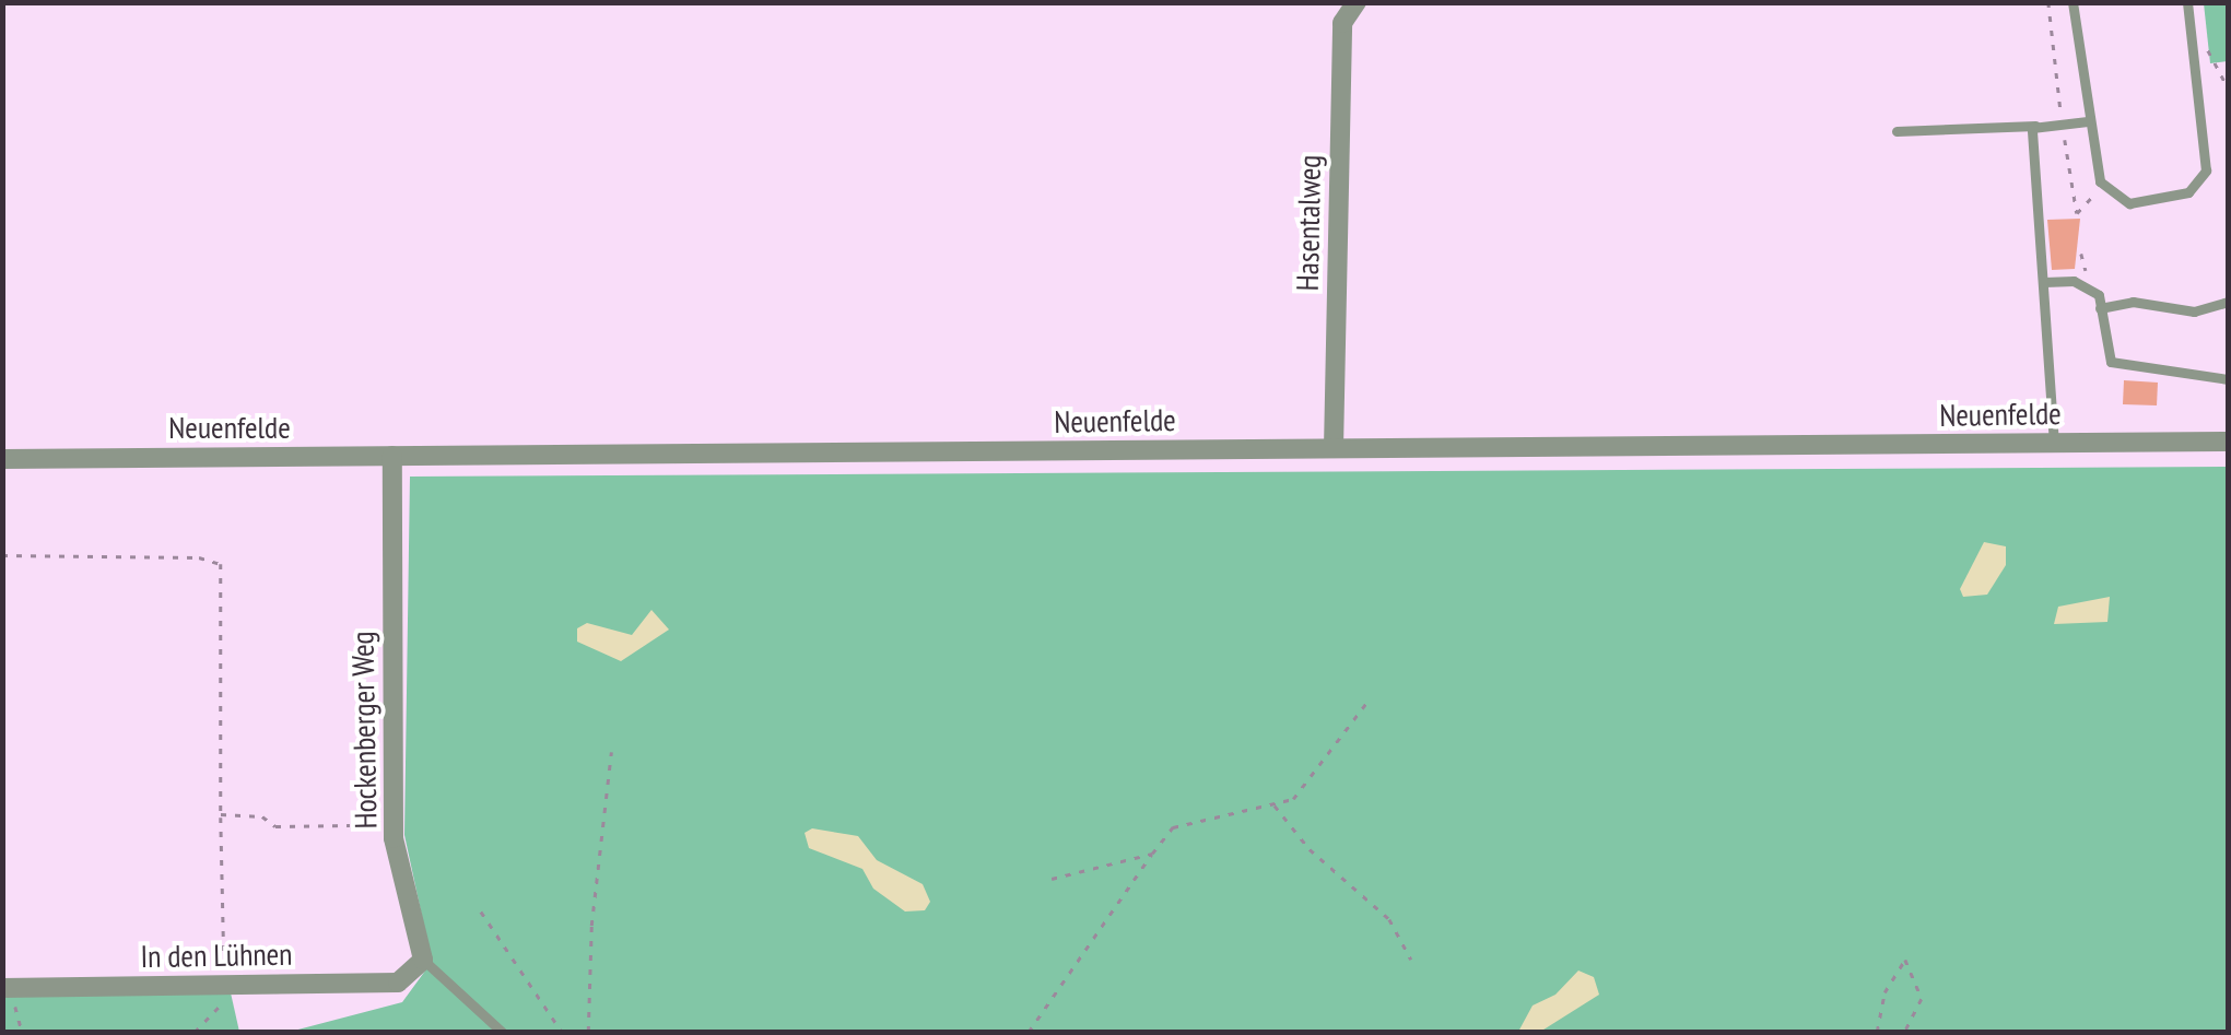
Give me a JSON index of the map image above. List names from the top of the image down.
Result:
{
  "streets": {
    "street": [
      "Hasentalweg",
      "Neuenfelde",
      "Hockenberger Weg",
      "In den Lühnen"
    ]
  },
  "crossings": [
    ["Hasentalweg", "Neuenfelde"],
    ["Neuenfelde", "Hockenberger Weg"],
    ["Hockenberger Weg", "In den Lühnen"]
  ]
}
